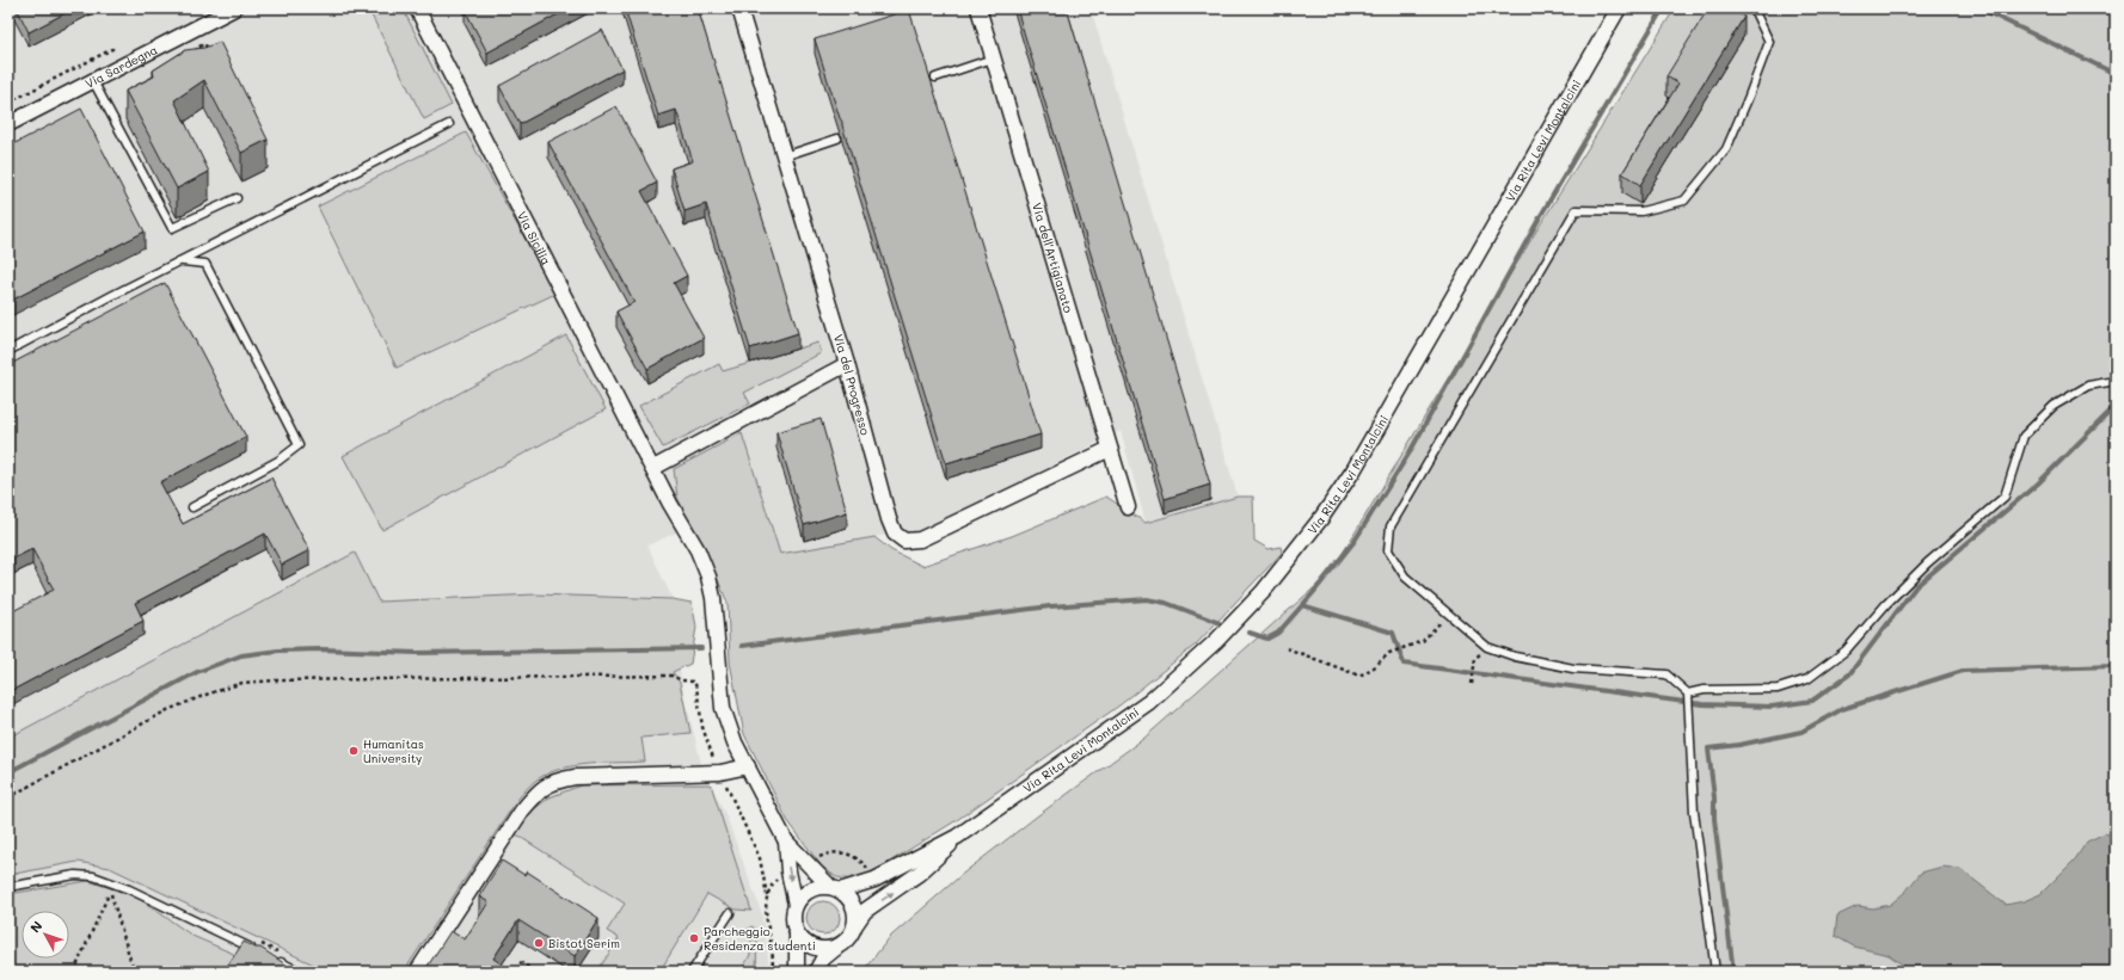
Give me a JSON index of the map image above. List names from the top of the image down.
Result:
{
  "streets": {
    "street": [
      "Via Sardegna",
      "Via Rita Levi Montalcini",
      "Via Sicilia",
      "Via dell'Artigianato",
      "Via del Progresso"
    ]
  },
  "crossings": [
    ["Via dell'Artigianato", "Via del Progresso"]
  ],
  "places": ["Humanitas University", "Parcheggio Residenza studenti", "Bistot Serim"],
  "north": "top left"
}
